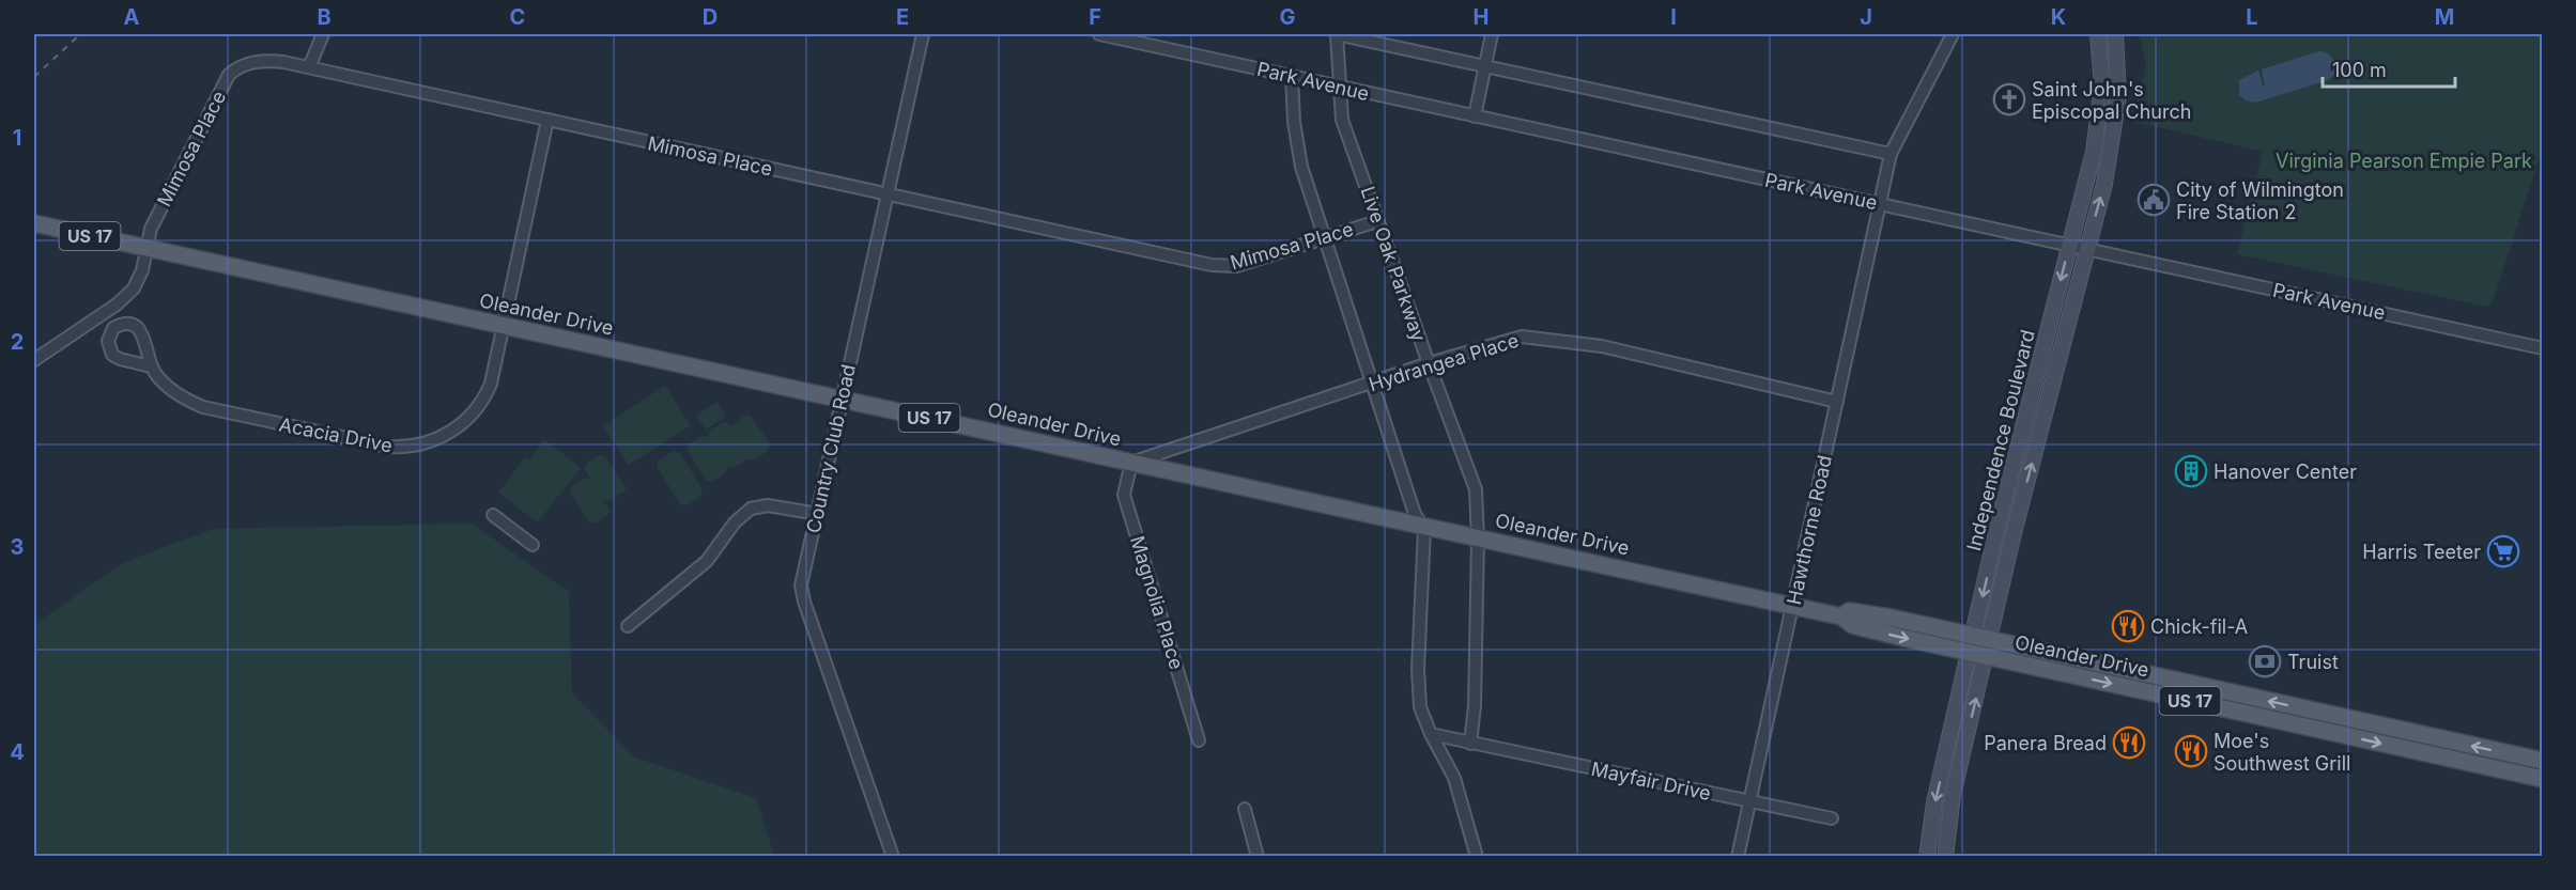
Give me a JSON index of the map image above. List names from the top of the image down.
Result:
{
  "streets": {
    "main road": ["US 17", "Oleander Drive", "Independence Boulevard"],
    "street": [
      "Park Avenue",
      "Mimosa Place",
      "Live Oak Parkway",
      "Hydrangea Place",
      "Acacia Drive",
      "Country Club Road",
      "Hawthorne Road",
      "Magnolia Place",
      "Mayfair Drive"
    ]
  },
  "crossings": [
    ["Park Avenue", "Live Oak Parkway"],
    ["Park Avenue", "Independence Boulevard"],
    ["Park Avenue", "Hawthorne Road"],
    ["Mimosa Place", "Live Oak Parkway"],
    ["Mimosa Place", "Oleander Drive"],
    ["Mimosa Place", "Acacia Drive"],
    ["Mimosa Place", "Country Club Road"],
    ["Live Oak Parkway", "Oleander Drive"],
    ["Live Oak Parkway", "Hydrangea Place"],
    ["Live Oak Parkway", "Mayfair Drive"],
    ["Oleander Drive", "Hydrangea Place"],
    ["Oleander Drive", "Acacia Drive"],
    ["Oleander Drive", "Independence Boulevard"],
    ["Oleander Drive", "Country Club Road"],
    ["Oleander Drive", "Hawthorne Road"],
    ["Oleander Drive", "Magnolia Place"],
    ["Hydrangea Place", "Hawthorne Road"],
    ["Hydrangea Place", "Magnolia Place"],
    ["Hawthorne Road", "Mayfair Drive"]
  ],
  "parks": ["Virginia Pearson Empie Park"],
  "places": {
    "church": ["Saint John's Episcopal Church"],
    "public building": ["City of Wilmington Fire Station 2"],
    "building": ["Hanover Center"],
    "supermarket": ["Harris Teeter"],
    "restaurant": ["Chick-fil-A", "Panera Bread", "Moe's Southwest Grill"],
    "bank": ["Truist"]
  },
  "scale_bar": "100 m",
  "grid": {
    "columns": [
      "A",
      "B",
      "C",
      "D",
      "E",
      "F",
      "G",
      "H",
      "I",
      "J",
      "K",
      "L",
      "M"
    ],
    "rows": [
      "1",
      "2",
      "3",
      "4"
    ]
  }
}
